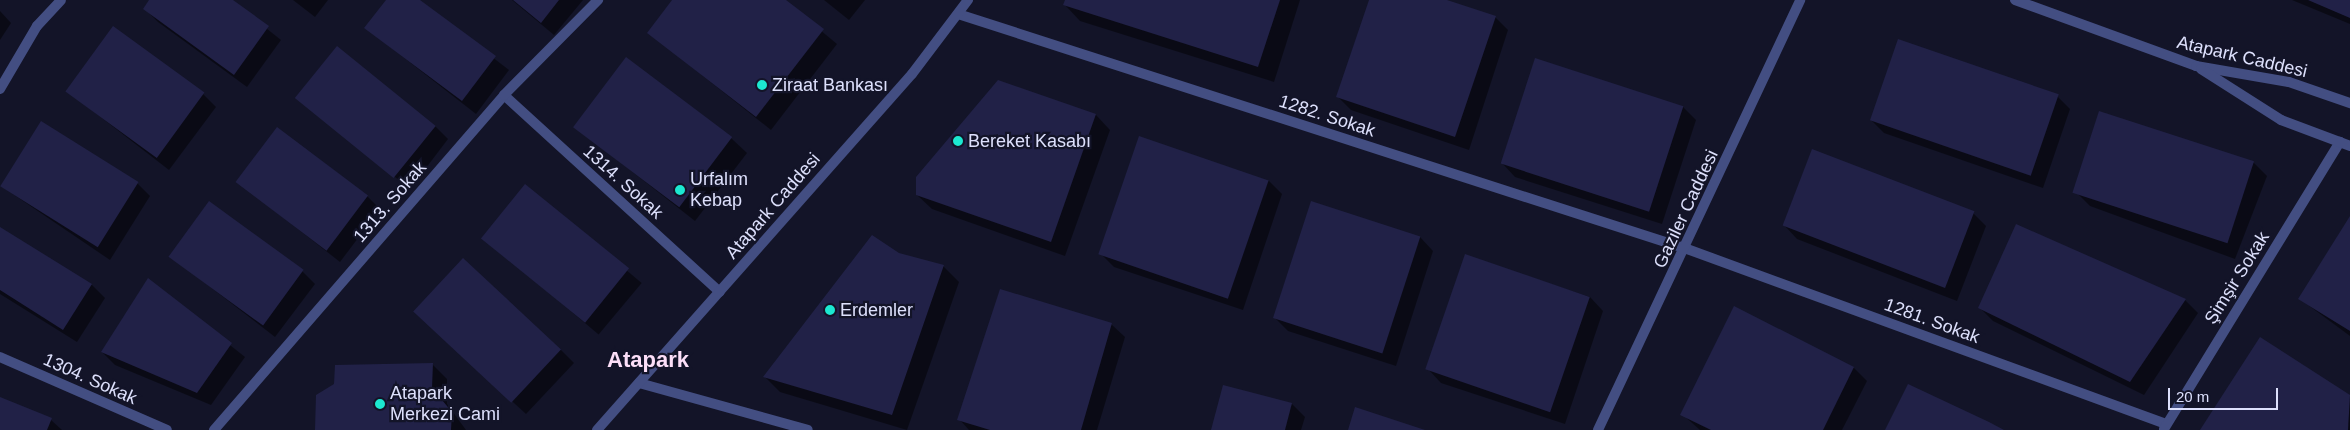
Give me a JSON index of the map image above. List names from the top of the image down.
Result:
{
  "streets": {
    "street": [
      "Atapark Caddesi",
      "1282. Sokak",
      "1314. Sokak",
      "1313. Sokak",
      "Gaziler Caddesi",
      "Şimşir Sokak",
      "1281. Sokak",
      "1304. Sokak"
    ]
  },
  "crossings": [
    ["Atapark Caddesi", "1282. Sokak"],
    ["Atapark Caddesi", "1314. Sokak"],
    ["1282. Sokak", "Gaziler Caddesi"],
    ["1282. Sokak", "1281. Sokak"],
    ["1314. Sokak", "1313. Sokak"],
    ["Gaziler Caddesi", "1281. Sokak"],
    ["Şimşir Sokak", "1281. Sokak"]
  ],
  "districts": ["Atapark"],
  "places": [
    "Ziraat Bankası",
    "Bereket Kasabı",
    "Urfalım Kebap",
    "Erdemler",
    "Atapark Merkezi Cami"
  ],
  "scale_bar": "20 m"
}
